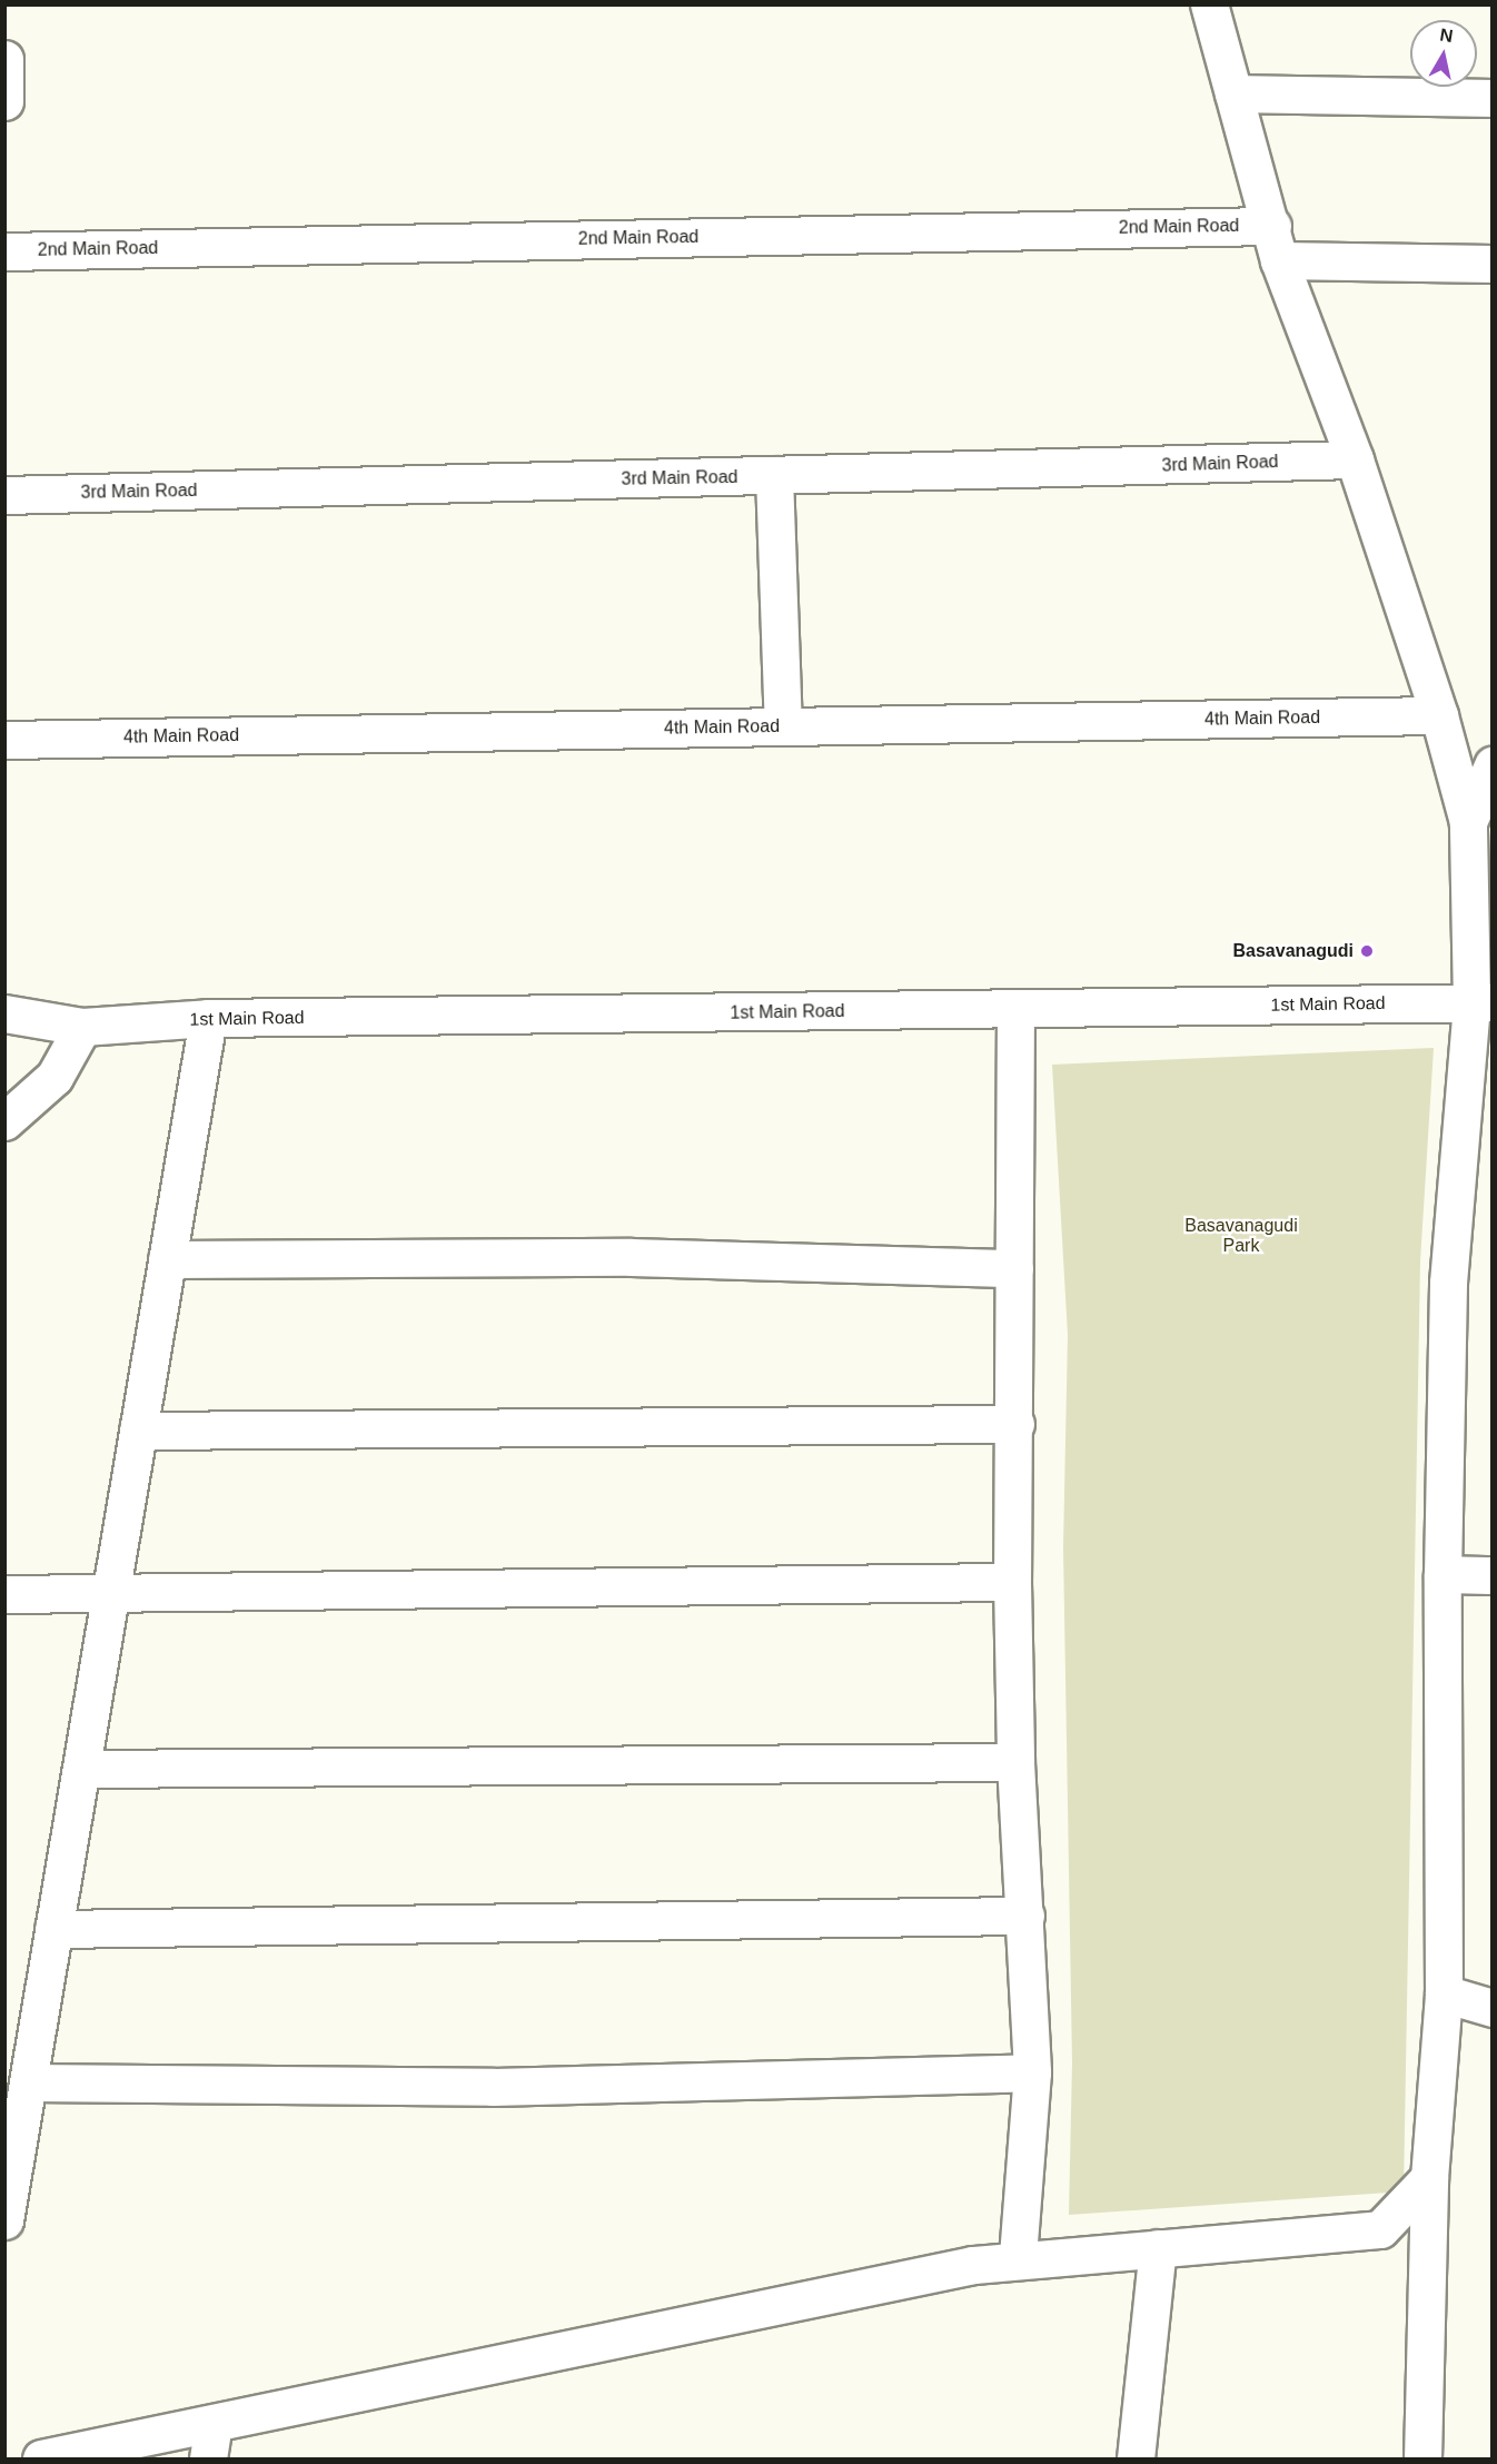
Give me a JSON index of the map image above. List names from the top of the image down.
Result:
{
  "streets": {
    "street": [
      "2nd Main Road",
      "3rd Main Road",
      "4th Main Road",
      "1st Main Road"
    ]
  },
  "parks": ["Basavanagudi Park"],
  "places": ["Basavanagudi"],
  "north": "top"
}
